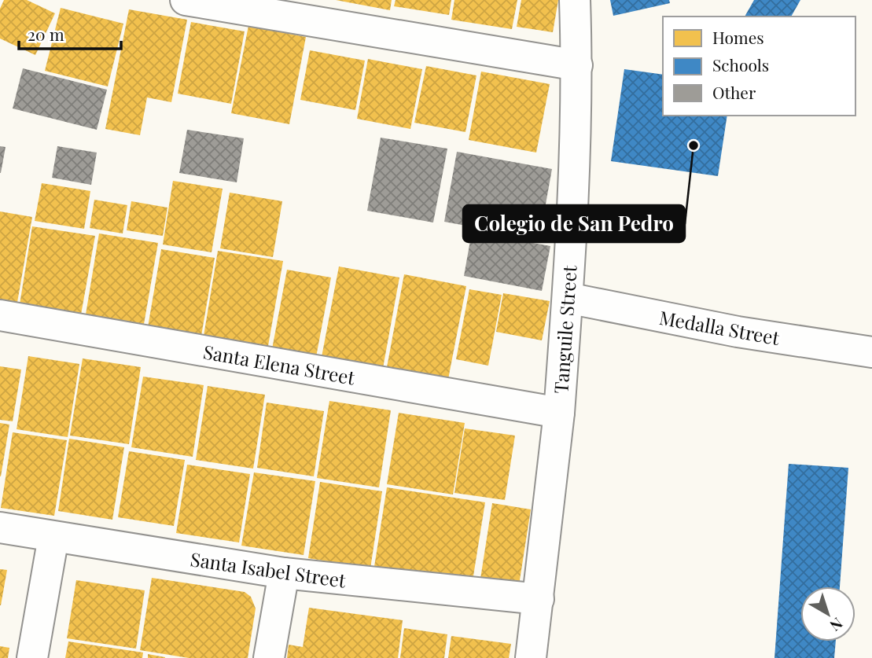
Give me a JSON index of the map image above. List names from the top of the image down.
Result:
{
  "streets": {
    "street": [
      "Medalla Street",
      "Tanguile Street",
      "Santa Elena Street",
      "Santa Isabel Street"
    ]
  },
  "crossings": [
    ["Medalla Street", "Tanguile Street"],
    ["Tanguile Street", "Santa Elena Street"],
    ["Tanguile Street", "Santa Isabel Street"]
  ],
  "places": ["Colegio de San Pedro"],
  "legend": ["Homes", "Schools", "Other"],
  "scale_bar": "20 m",
  "north": "bottom right"
}
